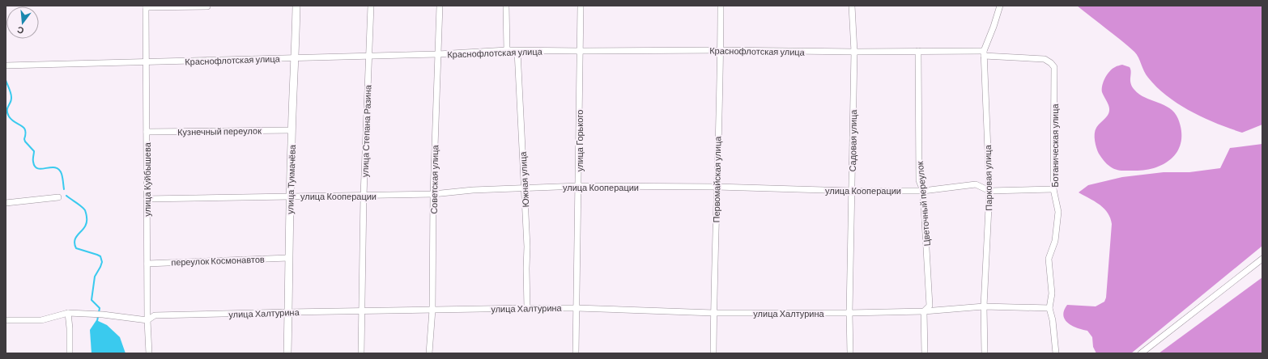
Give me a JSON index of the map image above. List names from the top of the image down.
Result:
{
  "streets": {
    "street": [
      "Краснофлотская улица",
      "Кузнечный переулок",
      "улица Степана Разина",
      "улица Горького",
      "Садовая улица",
      "Ботаническая улица",
      "Парковая улица",
      "улица Куйбышева",
      "улица Тукмачёва",
      "Советская улица",
      "Южная улица",
      "Первомайская улица",
      "улица Кооперации",
      "Цветочный переулок",
      "переулок Космонавтов",
      "улица Халтурина"
    ]
  },
  "crossings": [
    ["Краснофлотская улица", "улица Степана Разина"],
    ["Краснофлотская улица", "улица Горького"],
    ["Краснофлотская улица", "Садовая улица"],
    ["Краснофлотская улица", "Ботаническая улица"],
    ["Краснофлотская улица", "Парковая улица"],
    ["Краснофлотская улица", "улица Куйбышева"],
    ["Краснофлотская улица", "улица Тукмачёва"],
    ["Краснофлотская улица", "Советская улица"],
    ["Краснофлотская улица", "Южная улица"],
    ["Краснофлотская улица", "Первомайская улица"],
    ["Краснофлотская улица", "Цветочный переулок"],
    ["Кузнечный переулок", "улица Куйбышева"],
    ["Кузнечный переулок", "улица Тукмачёва"],
    ["улица Степана Разина", "улица Кооперации"],
    ["улица Степана Разина", "улица Халтурина"],
    ["улица Горького", "улица Кооперации"],
    ["улица Горького", "улица Халтурина"],
    ["Садовая улица", "улица Кооперации"],
    ["Садовая улица", "улица Халтурина"],
    ["Ботаническая улица", "Парковая улица"],
    ["Ботаническая улица", "улица Кооперации"],
    ["Ботаническая улица", "улица Халтурина"],
    ["Парковая улица", "улица Кооперации"],
    ["Парковая улица", "улица Халтурина"],
    ["улица Куйбышева", "улица Кооперации"],
    ["улица Куйбышева", "переулок Космонавтов"],
    ["улица Куйбышева", "улица Халтурина"],
    ["улица Тукмачёва", "улица Кооперации"],
    ["улица Тукмачёва", "переулок Космонавтов"],
    ["улица Тукмачёва", "улица Халтурина"],
    ["Советская улица", "улица Кооперации"],
    ["Советская улица", "улица Халтурина"],
    ["Южная улица", "улица Кооперации"],
    ["Южная улица", "улица Халтурина"],
    ["Первомайская улица", "улица Кооперации"],
    ["Первомайская улица", "улица Халтурина"],
    ["улица Кооперации", "Цветочный переулок"],
    ["Цветочный переулок", "улица Халтурина"]
  ],
  "north": "bottom"
}
